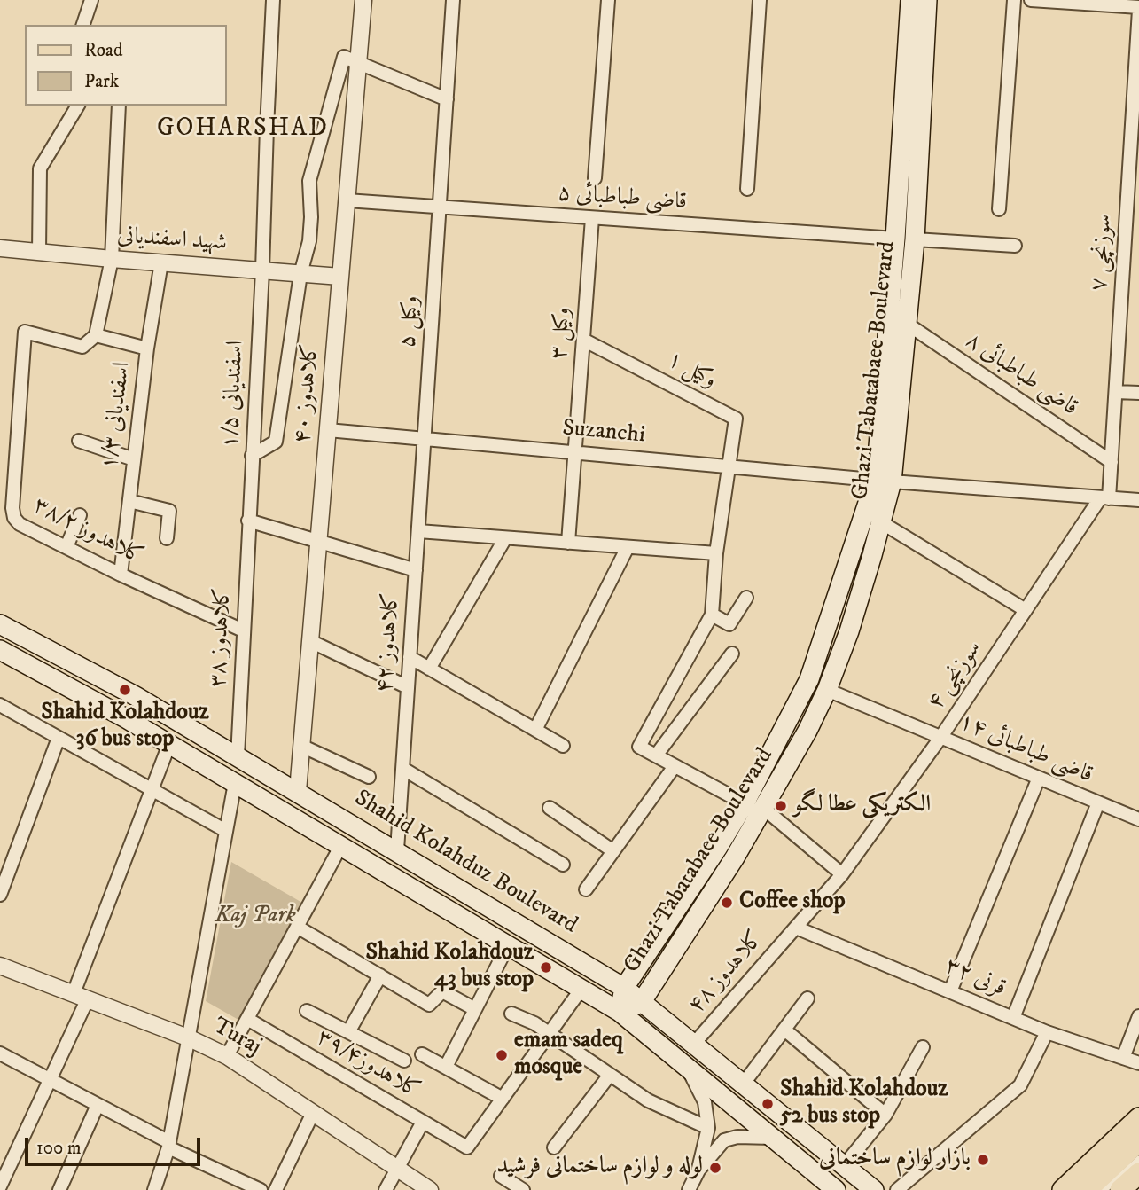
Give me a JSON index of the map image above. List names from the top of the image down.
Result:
{
  "streets": {
    "main road": ["Ghazi Tabatabaee Boulevard", "Shahid Kolahduz Boulevard"],
    "street": [
      "قاضی طباطبائی ۵",
      "شهید اسفندیانی",
      "سوزنچی ۷",
      "وکيل ۵",
      "وکيل ۳",
      "وکيل ۱",
      "قاضی طباطبائی ۸",
      "کلاهدوز ۴۰",
      "اسفندیانی ۱/۵",
      "اسفندیانی ۱/۳",
      "Suzanchi",
      "کلاهدوز ۳۸/۲",
      "کلاهدوز ۳۸",
      "کلاهدوز ۴۲",
      "سوزنچی ۴",
      "قاضی طباطبائی ۱۴",
      "کلاهدوز ۴۸",
      "قرنی ۳۲",
      "Turaj",
      "کلاهدوز۳۹/۴"
    ]
  },
  "crossings": [
    ["قاضی طباطبائی ۵", "وکيل ۵"],
    ["قاضی طباطبائی ۵", "وکيل ۳"],
    ["قاضی طباطبائی ۵", "Ghazi Tabatabaee Boulevard"],
    ["قاضی طباطبائی ۵", "کلاهدوز ۴۰"],
    ["شهید اسفندیانی", "کلاهدوز ۴۰"],
    ["شهید اسفندیانی", "اسفندیانی ۱/۵"],
    ["شهید اسفندیانی", "اسفندیانی ۱/۳"],
    ["سوزنچی ۷", "قاضی طباطبائی ۸"],
    ["سوزنچی ۷", "Suzanchi"],
    ["سوزنچی ۷", "سوزنچی ۴"],
    ["وکيل ۵", "Suzanchi"],
    ["وکيل ۵", "کلاهدوز ۴۲"],
    ["وکيل ۳", "وکيل ۱"],
    ["وکيل ۳", "Suzanchi"],
    ["وکيل ۱", "Suzanchi"],
    ["Ghazi Tabatabaee Boulevard", "قاضی طباطبائی ۸"],
    ["Ghazi Tabatabaee Boulevard", "Suzanchi"],
    ["Ghazi Tabatabaee Boulevard", "قاضی طباطبائی ۱۴"],
    ["Ghazi Tabatabaee Boulevard", "Shahid Kolahduz Boulevard"],
    ["کلاهدوز ۴۰", "Suzanchi"],
    ["کلاهدوز ۴۰", "Shahid Kolahduz Boulevard"],
    ["اسفندیانی ۱/۵", "کلاهدوز ۳۸"],
    ["اسفندیانی ۱/۳", "کلاهدوز ۳۸/۲"],
    ["Suzanchi", "کلاهدوز ۴۲"],
    ["Suzanchi", "سوزنچی ۴"],
    ["کلاهدوز ۳۸/۲", "کلاهدوز ۳۸"],
    ["کلاهدوز ۳۸", "Shahid Kolahduz Boulevard"],
    ["کلاهدوز ۴۲", "Shahid Kolahduz Boulevard"],
    ["سوزنچی ۴", "قاضی طباطبائی ۱۴"],
    ["سوزنچی ۴", "کلاهدوز ۴۸"],
    ["Shahid Kolahduz Boulevard", "کلاهدوز ۴۸"],
    ["کلاهدوز ۴۸", "قرنی ۳۲"]
  ],
  "districts": ["GOHARSHAD"],
  "parks": ["Kaj Park"],
  "places": [
    "Shahid Kolahdouz 36 bus stop",
    "الکتریکی عطا لگو",
    "Coffee shop",
    "Shahid Kolahdouz 43 bus stop",
    "emam sadeq mosque",
    "Shahid Kolahdouz 52 bus stop",
    "بازار لوازم ساختمانی",
    "لوله و لوازم ساختمانی فرشید"
  ],
  "legend": ["Road", "Park"],
  "scale_bar": "100 m"
}
